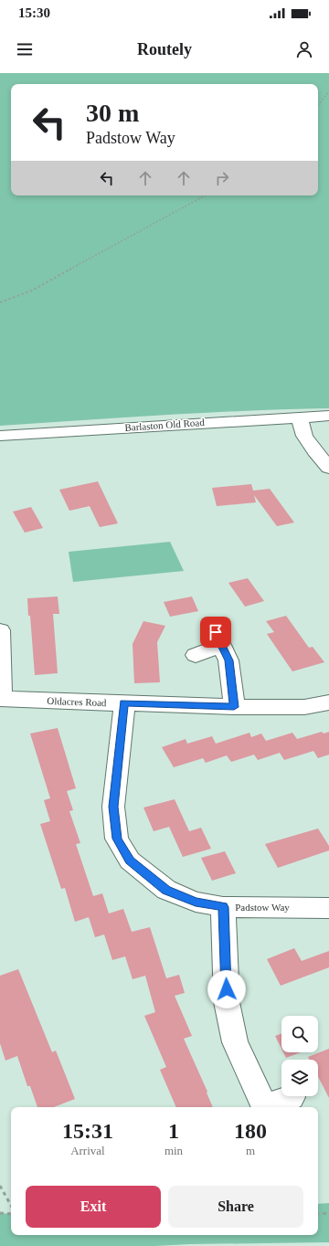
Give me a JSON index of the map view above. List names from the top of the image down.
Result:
{
  "streets": {
    "street": ["Barlaston Old Road", "Oldacres Road", "Padstow Way"]
  },
  "crossings": [
    ["Oldacres Road", "Padstow Way"]
  ],
  "page": {
    "status": "15:30",
    "header": "Routely",
    "turn": ["30 m", "Padstow Way"],
    "eta": [
      "15:31",
      "Arrival",
      "1",
      "min",
      "180",
      "m"
    ],
    "buttons": ["Exit", "Share"]
  }
}
